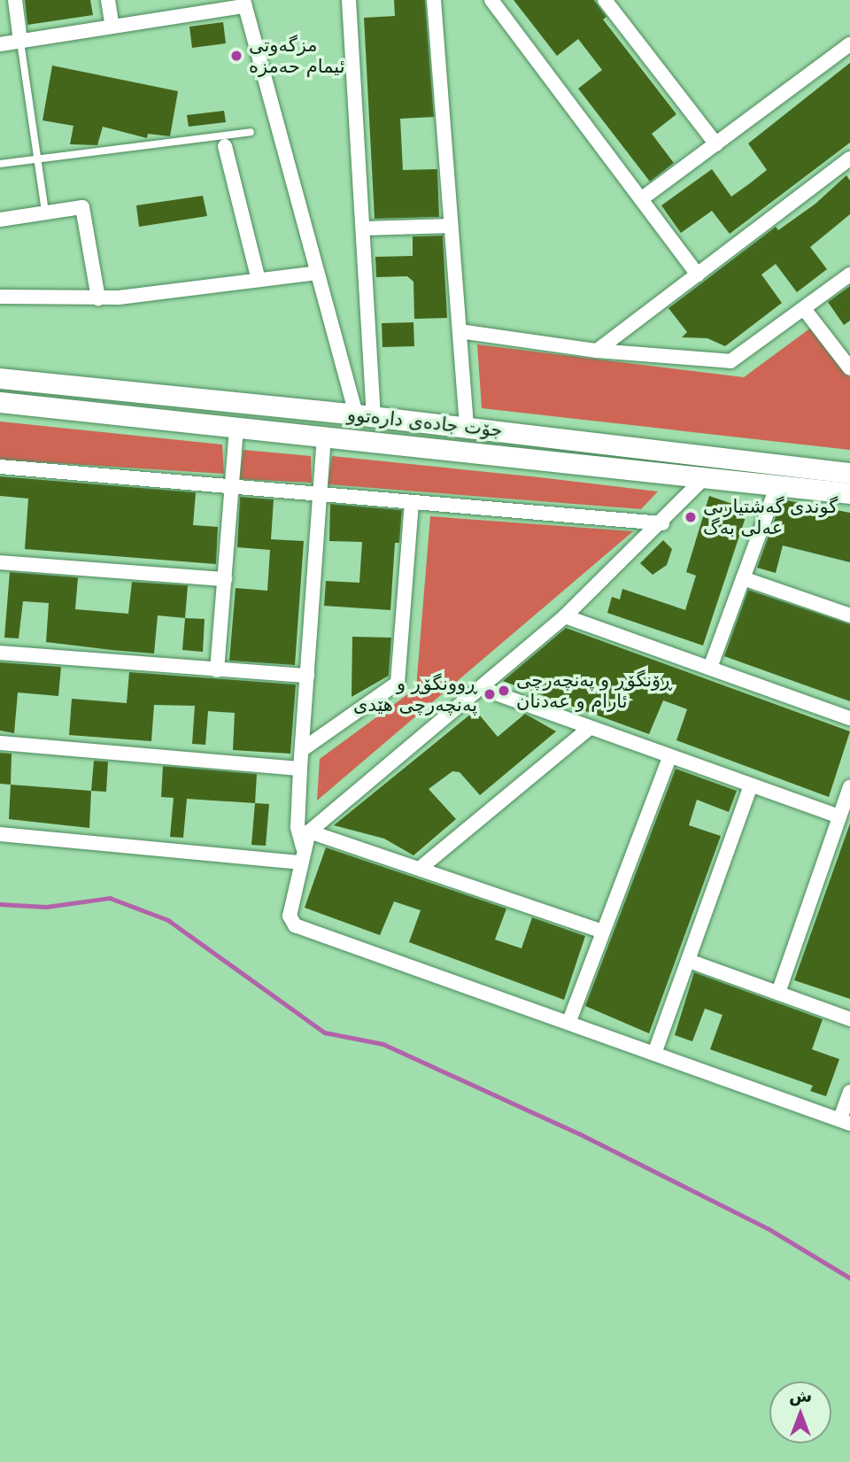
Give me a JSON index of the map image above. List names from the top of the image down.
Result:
{
  "streets": {
    "main road": ["جۆت جادەی دارەتوو"]
  },
  "places": [
    "مزگەوتی ئیمام حەمزە",
    "گوندی گەشتیاریی عەلی بەگ",
    "ڕۆنگۆڕ و پەنچەرچی ئارام و عەدنان",
    "ڕوونگۆڕ و پەنچەرچی هێدی"
  ],
  "north": "top"
}
